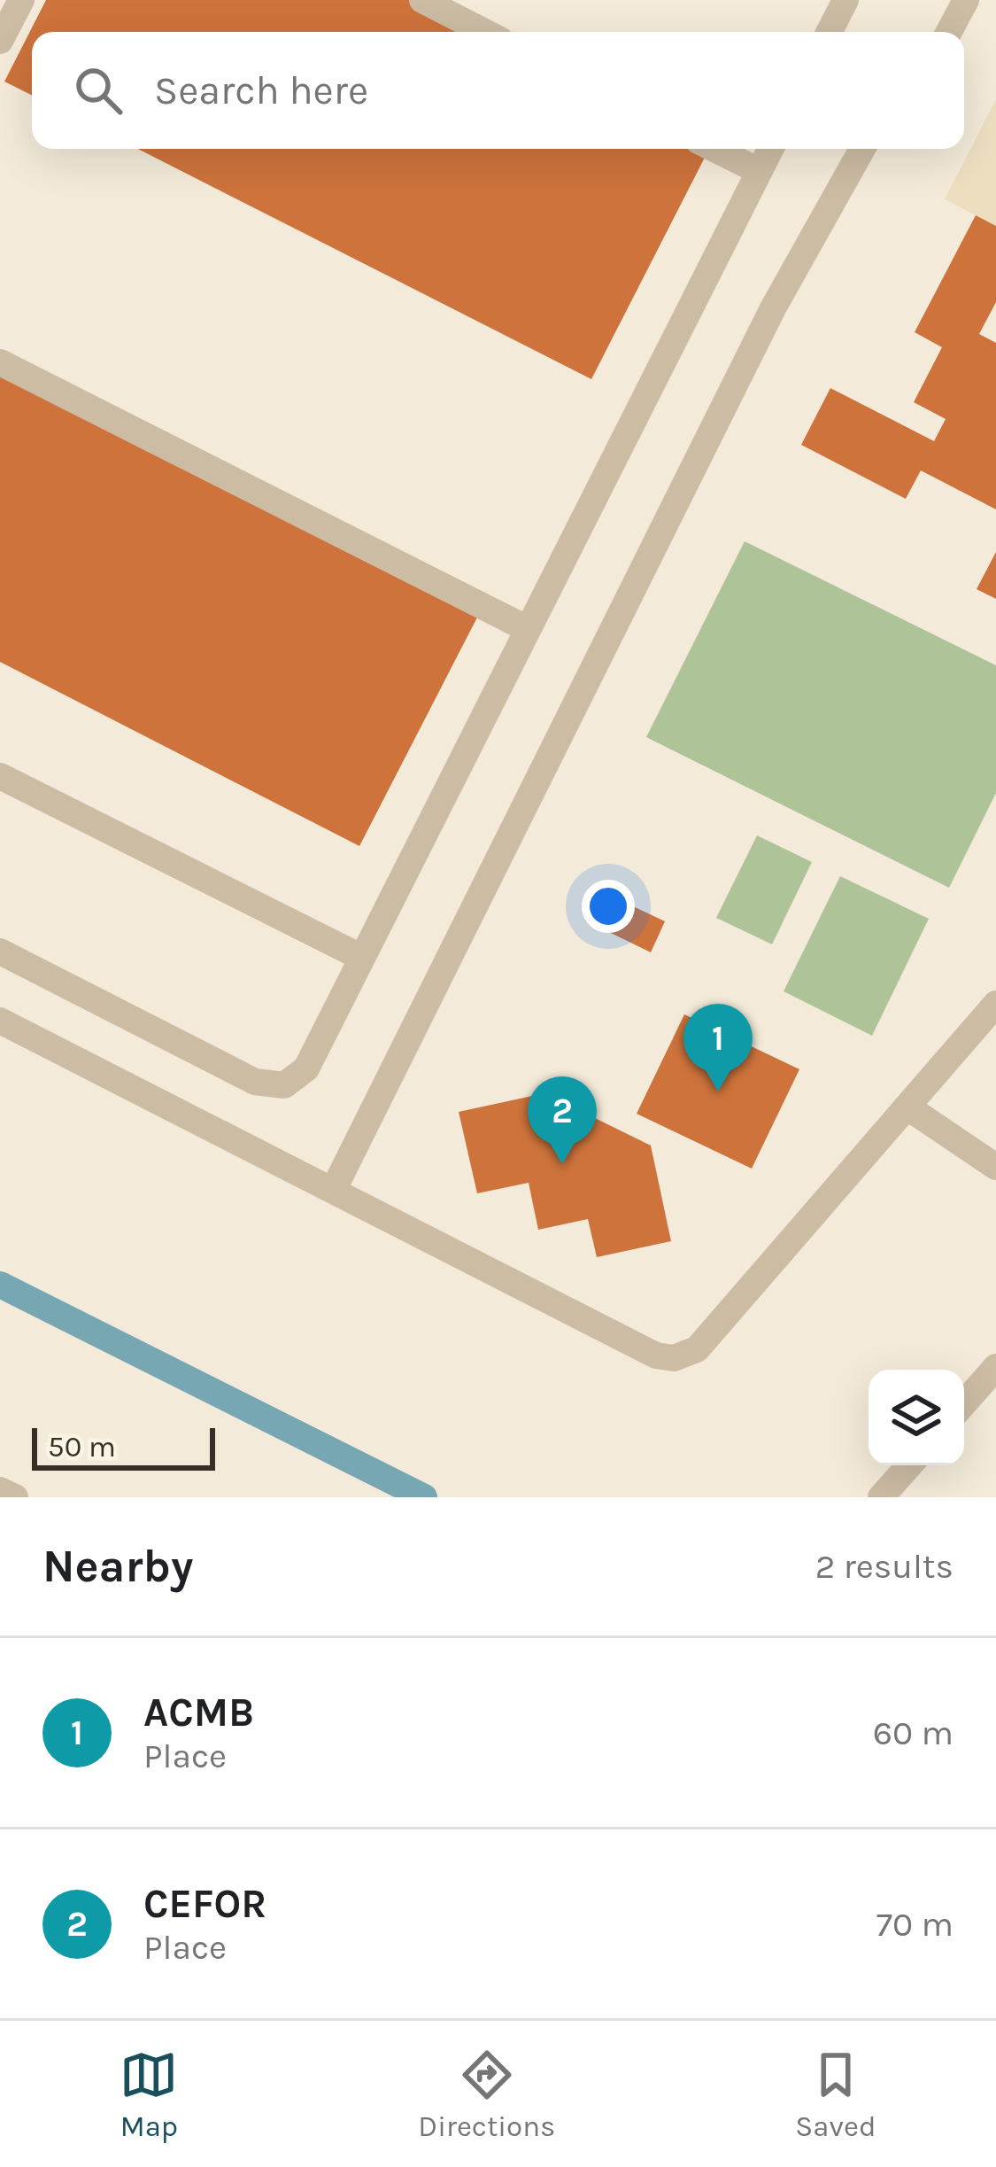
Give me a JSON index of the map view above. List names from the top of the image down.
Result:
{
  "scale_bar": "50 m",
  "page": {
    "search": "Search here",
    "pins": ["1", "2"],
    "scale": "50 m",
    "heading": ["Nearby", "2 results"],
    "list": [
      {
        "mark": "1",
        "name": "ACMB",
        "note": "Place",
        "value": "60 m"
      },
      {
        "mark": "2",
        "name": "CEFOR",
        "note": "Place",
        "value": "70 m"
      }
    ],
    "nav": ["Map", "Directions", "Saved"]
  }
}
